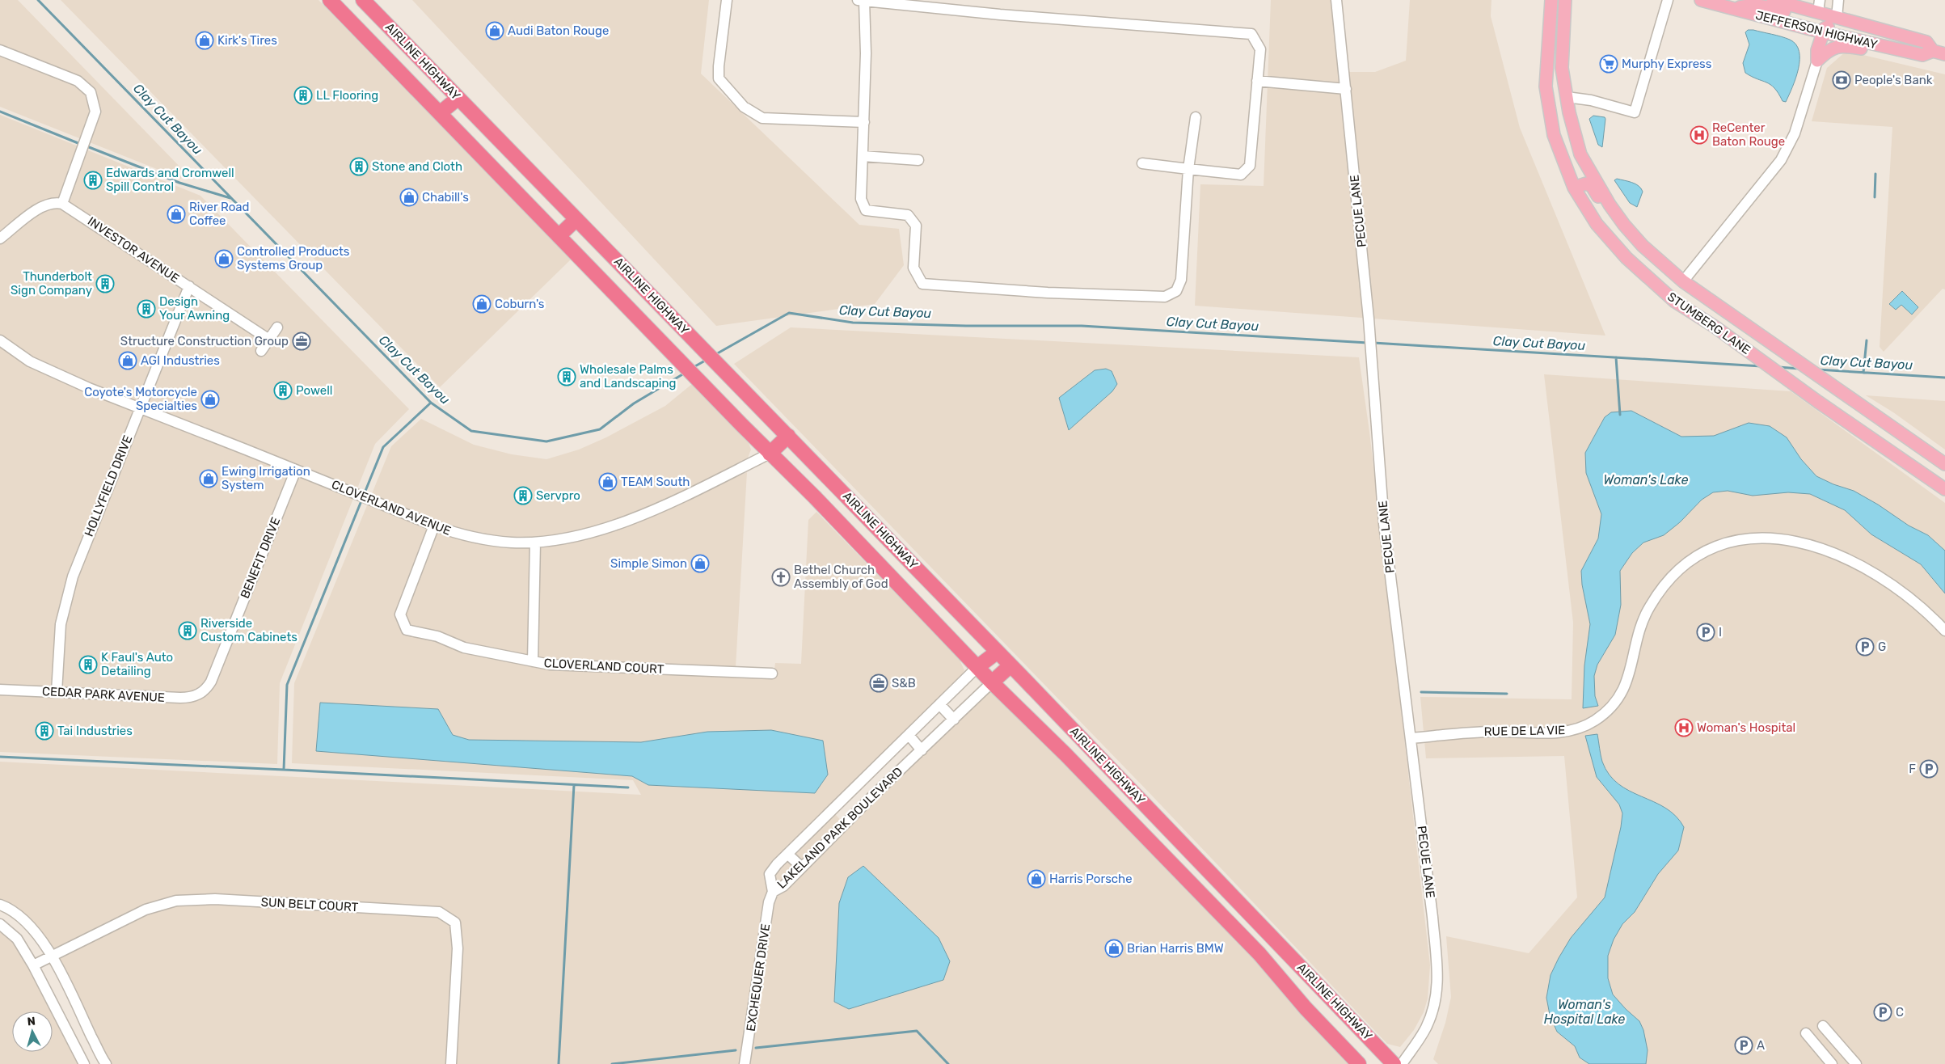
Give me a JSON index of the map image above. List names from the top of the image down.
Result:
{
  "streets": {
    "highway": ["AIRLINE HIGHWAY"],
    "main road": ["JEFFERSON HIGHWAY", "STUMBERG LANE"],
    "street": [
      "PECUE LANE",
      "INVESTOR AVENUE",
      "HOLLYFIELD DRIVE",
      "CLOVERLAND AVENUE",
      "BENEFIT DRIVE",
      "CLOVERLAND COURT",
      "CEDAR PARK AVENUE",
      "RUE DE LA VIE",
      "LAKELAND PARK BOULEVARD",
      "SUN BELT COURT",
      "EXCHEQUER DRIVE"
    ]
  },
  "crossings": [
    ["AIRLINE HIGHWAY", "CLOVERLAND AVENUE"],
    ["AIRLINE HIGHWAY", "LAKELAND PARK BOULEVARD"],
    ["PECUE LANE", "RUE DE LA VIE"],
    ["INVESTOR AVENUE", "HOLLYFIELD DRIVE"],
    ["HOLLYFIELD DRIVE", "CLOVERLAND AVENUE"],
    ["HOLLYFIELD DRIVE", "CEDAR PARK AVENUE"],
    ["CLOVERLAND AVENUE", "BENEFIT DRIVE"],
    ["CLOVERLAND AVENUE", "CLOVERLAND COURT"],
    ["BENEFIT DRIVE", "CEDAR PARK AVENUE"],
    ["LAKELAND PARK BOULEVARD", "EXCHEQUER DRIVE"]
  ],
  "water": ["Clay Cut Bayou", "Woman's Lake", "Woman's Hospital Lake"],
  "places": {
    "shop": [
      "Audi Baton Rouge",
      "Kirk's Tires",
      "Chabill's",
      "River Road Coffee",
      "Controlled Products Systems Group",
      "Coburn's",
      "AGI Industries",
      "Coyote's Motorcycle Specialties",
      "Ewing Irrigation System",
      "TEAM South",
      "Simple Simon",
      "Harris Porsche",
      "Brian Harris BMW"
    ],
    "supermarket": ["Murphy Express"],
    "bank": ["People's Bank"],
    "building": [
      "LL Flooring",
      "Stone and Cloth",
      "Edwards and Cromwell Spill Control",
      "Thunderbolt Sign Company",
      "Design Your Awning",
      "Wholesale Palms and Landscaping",
      "Powell",
      "Servpro",
      "Riverside Custom Cabinets",
      "K Faul's Auto Detailing",
      "Tai Industries"
    ],
    "hospital": ["ReCenter Baton Rouge", "Woman's Hospital"],
    "office": ["Structure Construction Group", "S&B"],
    "church": ["Bethel Church Assembly of God"],
    "parking": [
      "I",
      "G",
      "F",
      "C",
      "A"
    ]
  },
  "north": "top"
}
